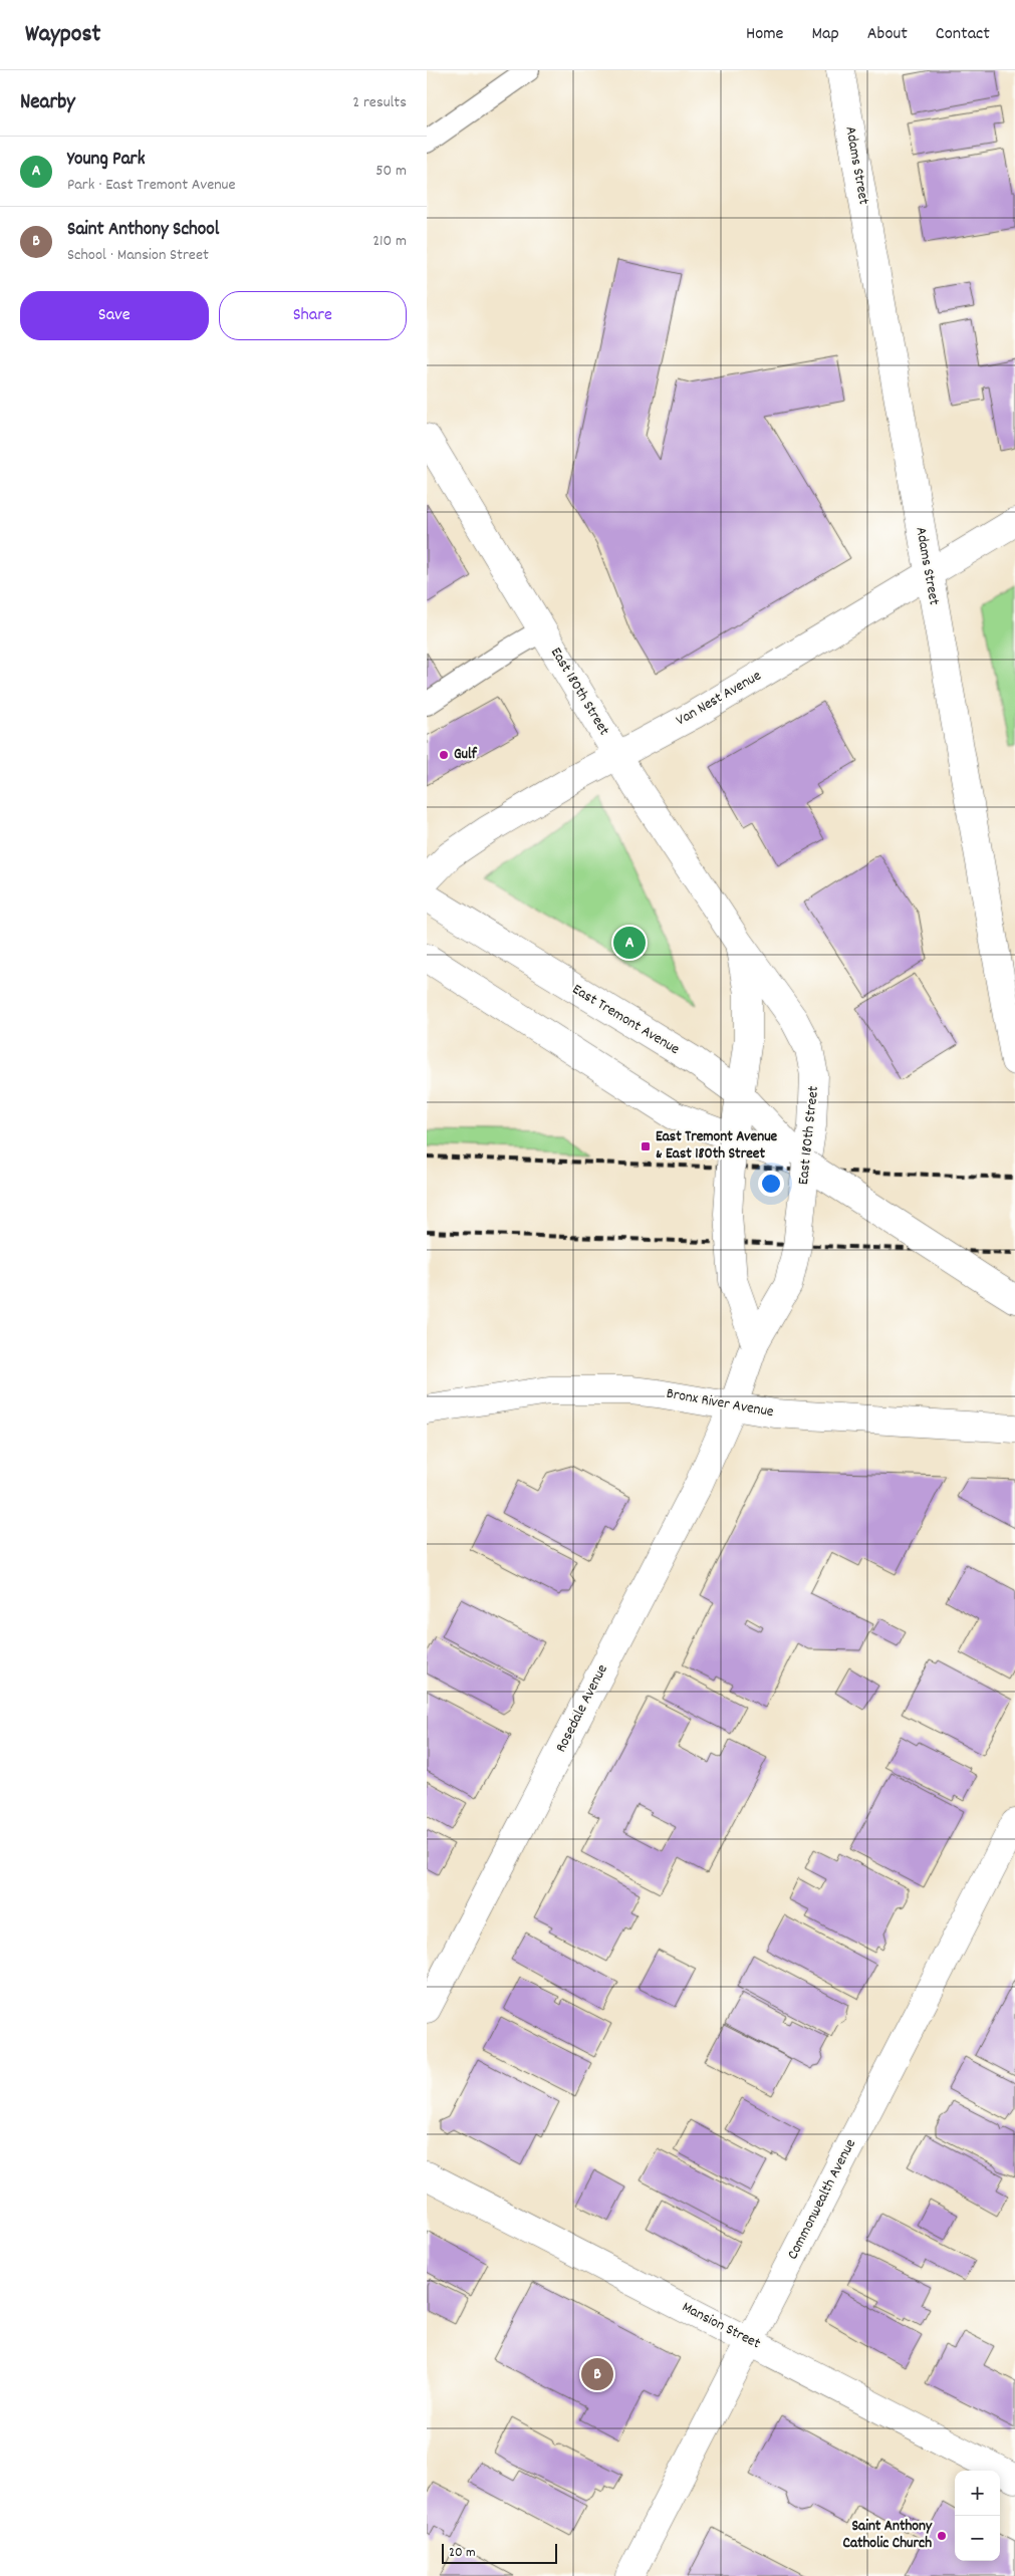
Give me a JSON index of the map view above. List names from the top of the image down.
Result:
{
  "streets": {
    "street": [
      "Adams Street",
      "East 180th Street",
      "Van Nest Avenue",
      "East Tremont Avenue",
      "Bronx River Avenue",
      "Rosedale Avenue",
      "Commonwealth Avenue",
      "Mansion Street"
    ]
  },
  "crossings": [
    ["Adams Street", "Van Nest Avenue"],
    ["East 180th Street", "Van Nest Avenue"],
    ["East 180th Street", "East Tremont Avenue"],
    ["East 180th Street", "Bronx River Avenue"],
    ["East 180th Street", "Rosedale Avenue"],
    ["Bronx River Avenue", "Rosedale Avenue"],
    ["Commonwealth Avenue", "Mansion Street"]
  ],
  "places": {
    "other": ["Gulf", "Saint Anthony Catholic Church"],
    "transit": ["East Tremont Avenue & East 180th Street"]
  },
  "scale_bar": "20 m",
  "page": {
    "header": "Waypost",
    "nav": [
      "Home",
      "Map",
      "About",
      "Contact"
    ],
    "heading": ["Nearby", "2 results"],
    "list": [
      {
        "mark": "A",
        "name": "Young Park",
        "note": "Park · East Tremont Avenue",
        "value": "50 m"
      },
      {
        "mark": "B",
        "name": "Saint Anthony School",
        "note": "School · Mansion Street",
        "value": "210 m"
      }
    ],
    "buttons": ["Save", "Share"],
    "pins": ["A", "B"],
    "map_buttons": ["+", "−"],
    "scale": "20 m"
  }
}
